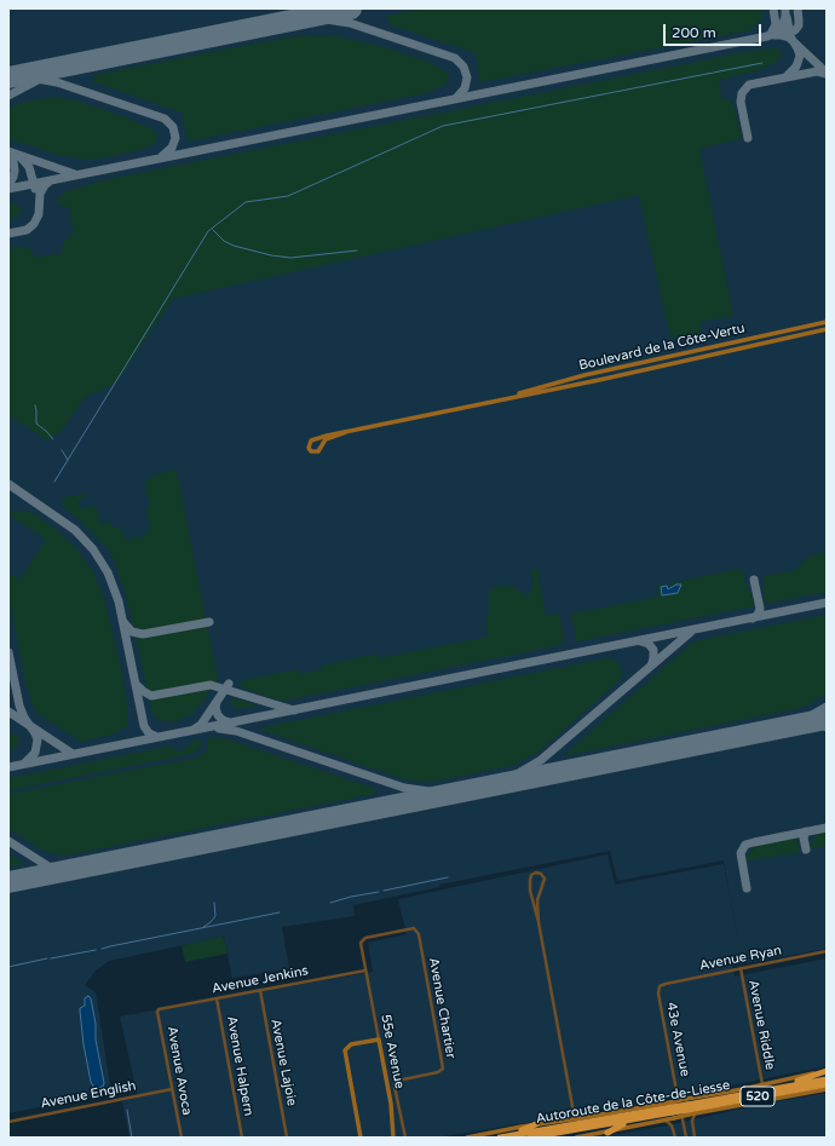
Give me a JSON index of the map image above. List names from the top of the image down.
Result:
{
  "streets": {
    "highway": ["520", "Autoroute de la Côte-de-Liesse"],
    "street": [
      "Boulevard de la Côte-Vertu",
      "Avenue Ryan",
      "Avenue Jenkins",
      "Avenue Chartier",
      "Avenue Riddle",
      "43e Avenue",
      "55e Avenue",
      "Avenue Lajoie",
      "Avenue Halpern",
      "Avenue Avoca",
      "Avenue English"
    ]
  },
  "crossings": [
    ["Avenue Ryan", "Avenue Riddle"],
    ["Avenue Ryan", "43e Avenue"],
    ["Avenue Jenkins", "Avenue Chartier"],
    ["Avenue Jenkins", "55e Avenue"],
    ["Avenue Jenkins", "Avenue Lajoie"],
    ["Avenue Jenkins", "Avenue Halpern"],
    ["Avenue Jenkins", "Avenue Avoca"],
    ["Avenue Chartier", "55e Avenue"],
    ["Avenue Avoca", "Avenue English"]
  ],
  "scale_bar": "200 m"
}
